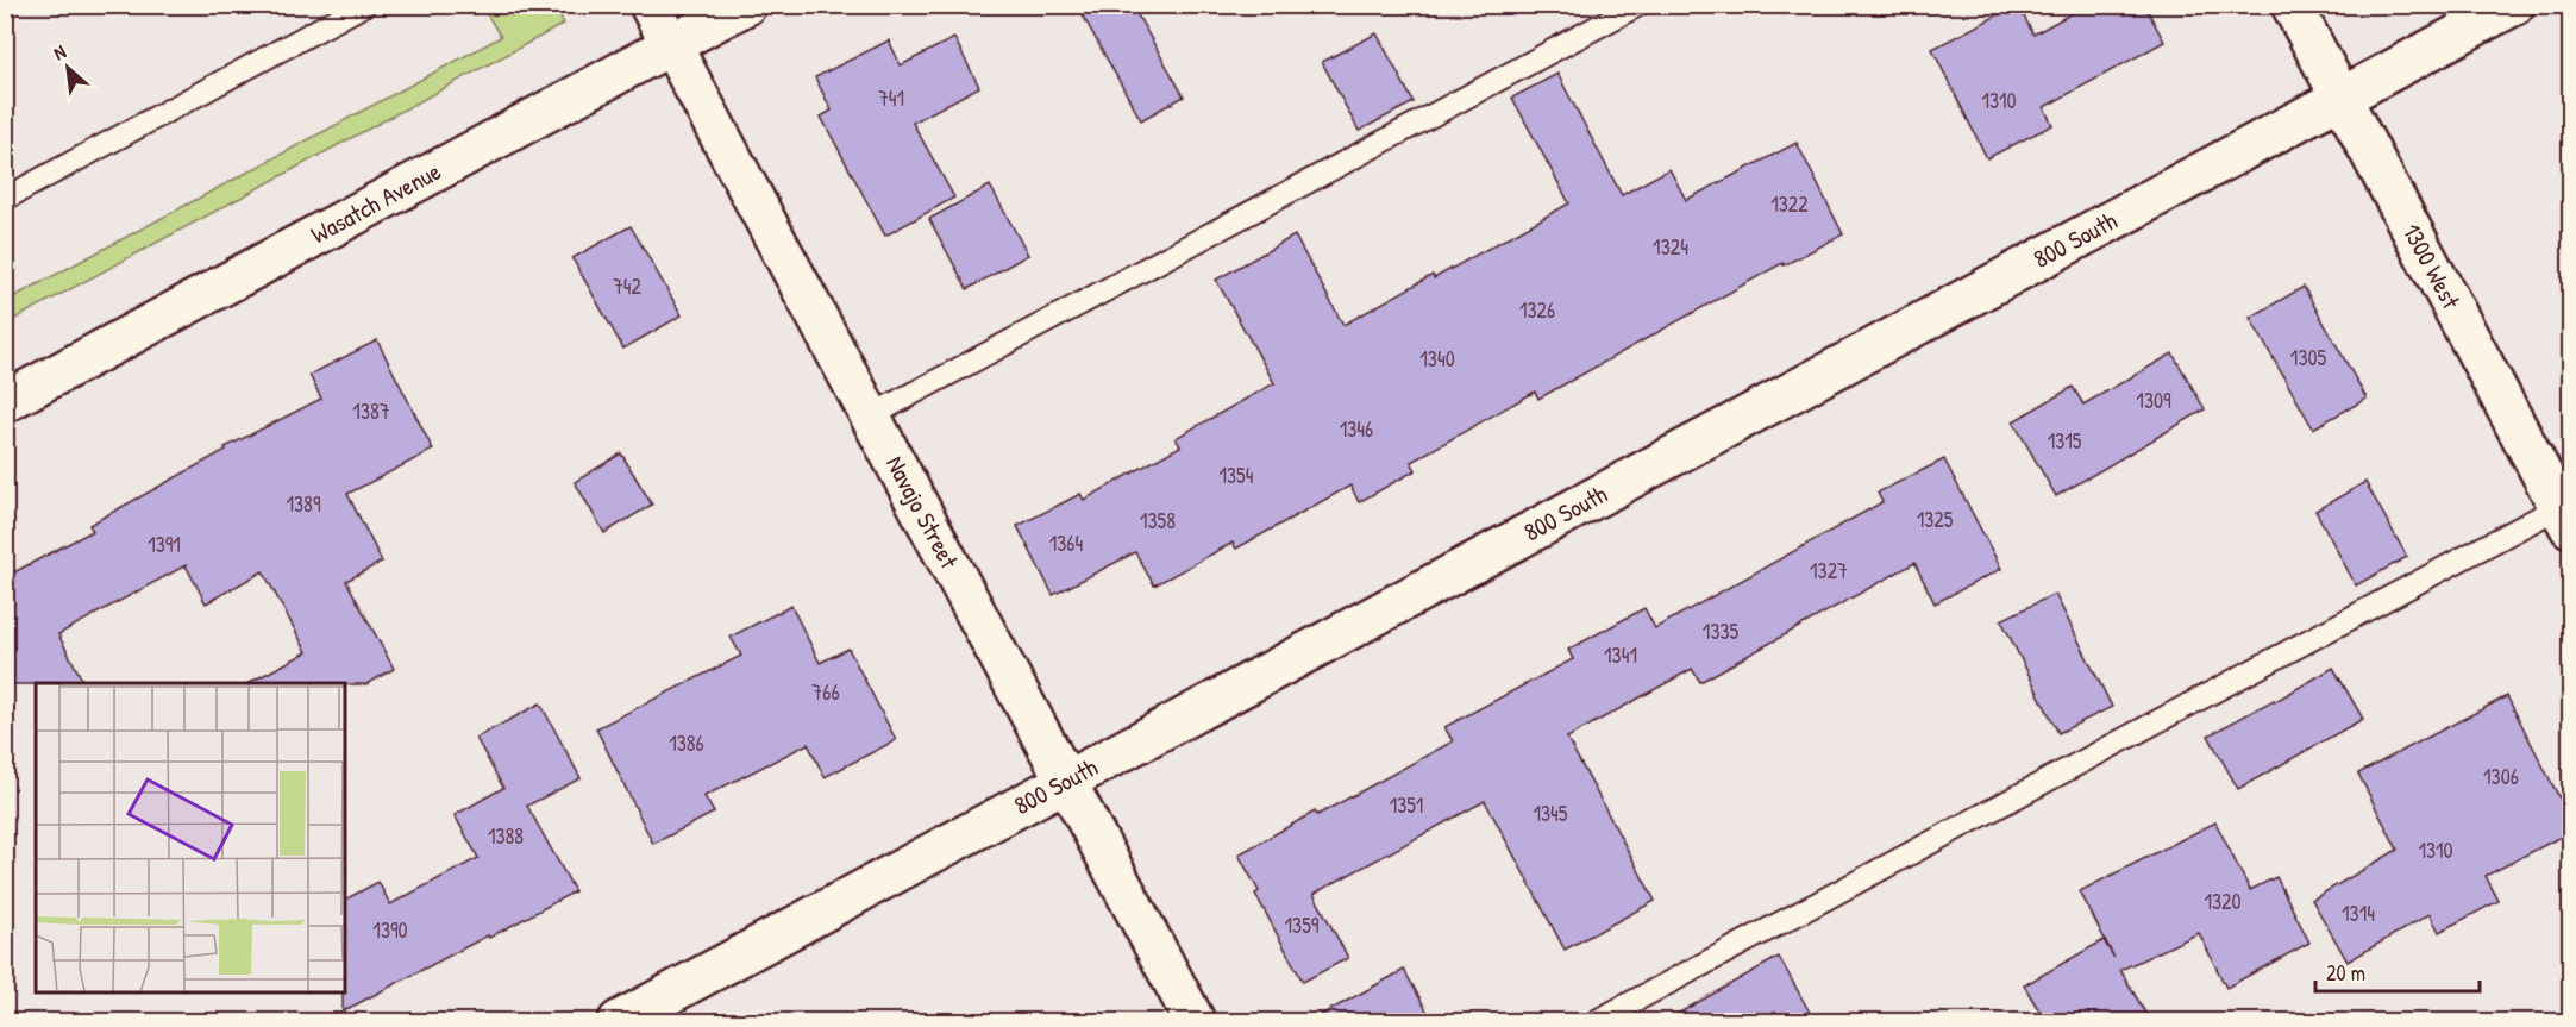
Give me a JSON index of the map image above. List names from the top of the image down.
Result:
{
  "streets": {
    "street": [
      "Wasatch Avenue",
      "800 South",
      "1300 West",
      "Navajo Street"
    ]
  },
  "crossings": [
    ["Wasatch Avenue", "Navajo Street"],
    ["800 South", "1300 West"],
    ["800 South", "Navajo Street"]
  ],
  "house_numbers": [
    "741",
    "1310",
    "1322",
    "1324",
    "742",
    "1326",
    "1305",
    "1340",
    "1309",
    "1387",
    "1346",
    "1315",
    "1354",
    "1389",
    "1325",
    "1358",
    "1364",
    "1391",
    "1327",
    "1335",
    "1341",
    "766",
    "1386",
    "1306",
    "1351",
    "1345",
    "1388",
    "1310",
    "1320",
    "1314",
    "1359",
    "1390"
  ],
  "scale_bar": "20 m",
  "north": "top left"
}
